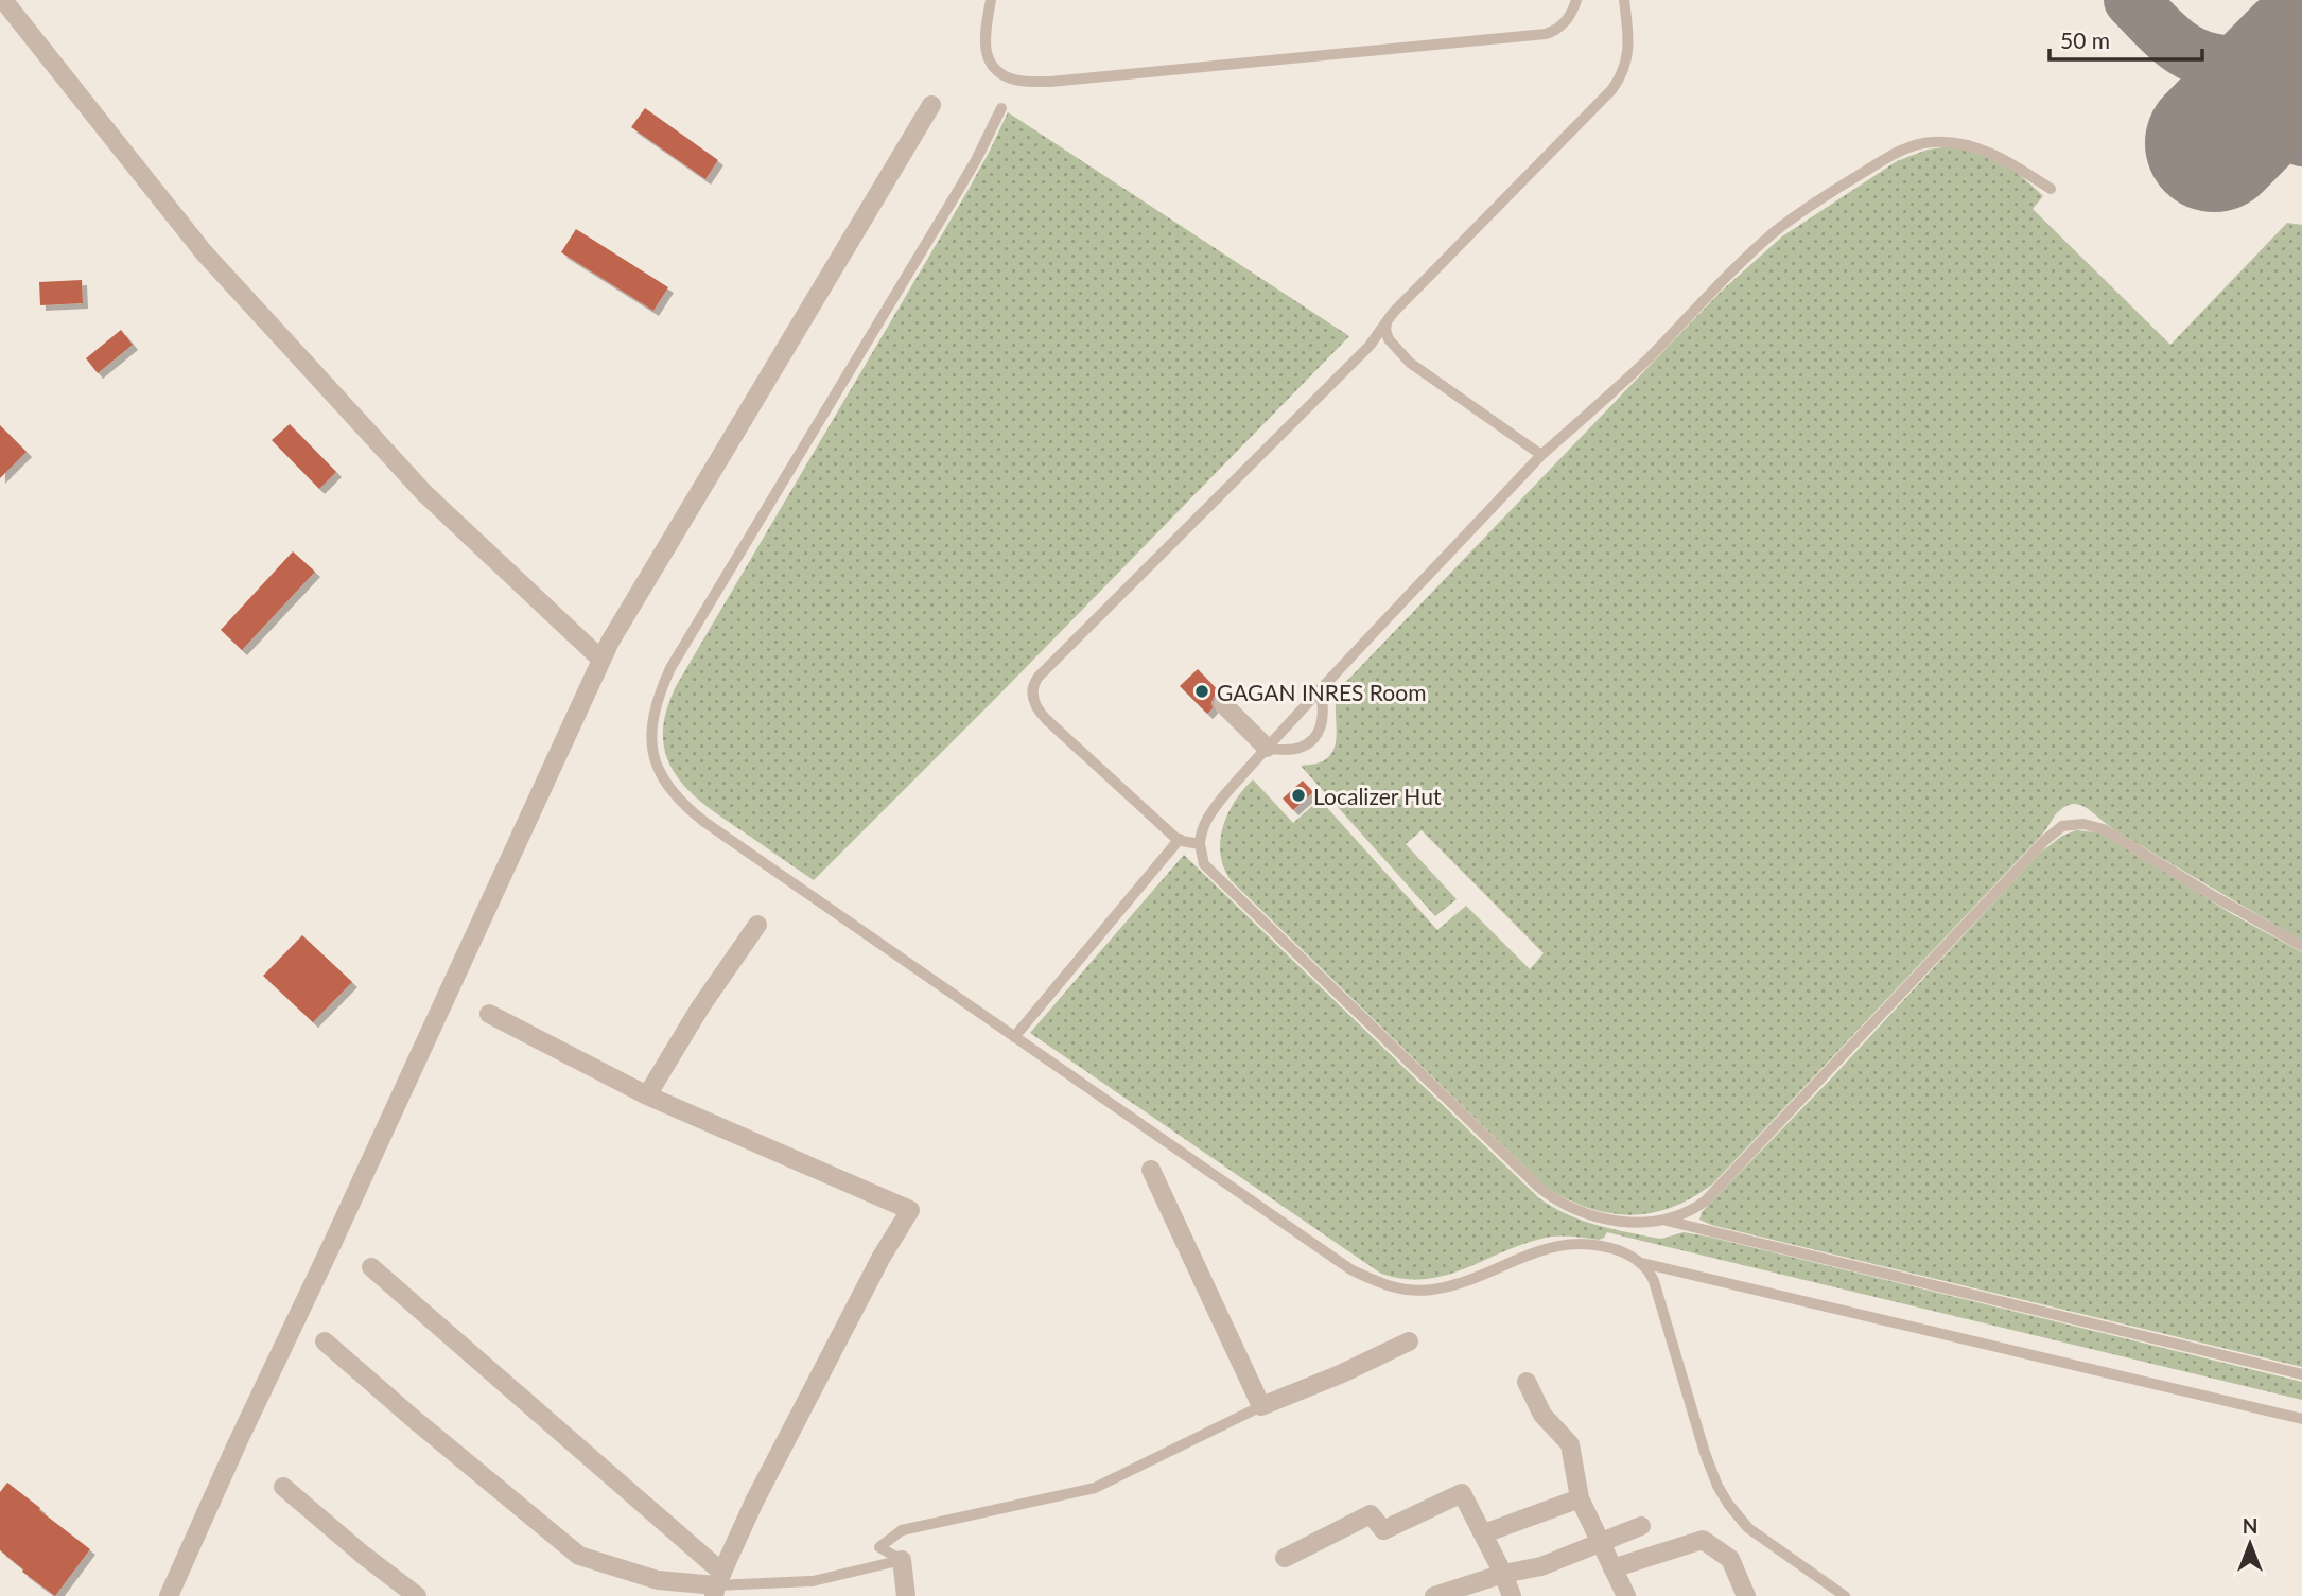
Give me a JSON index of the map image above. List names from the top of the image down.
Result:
{
  "places": ["GAGAN INRES Room", "Localizer Hut"],
  "scale_bar": "50 m",
  "north": "top"
}
